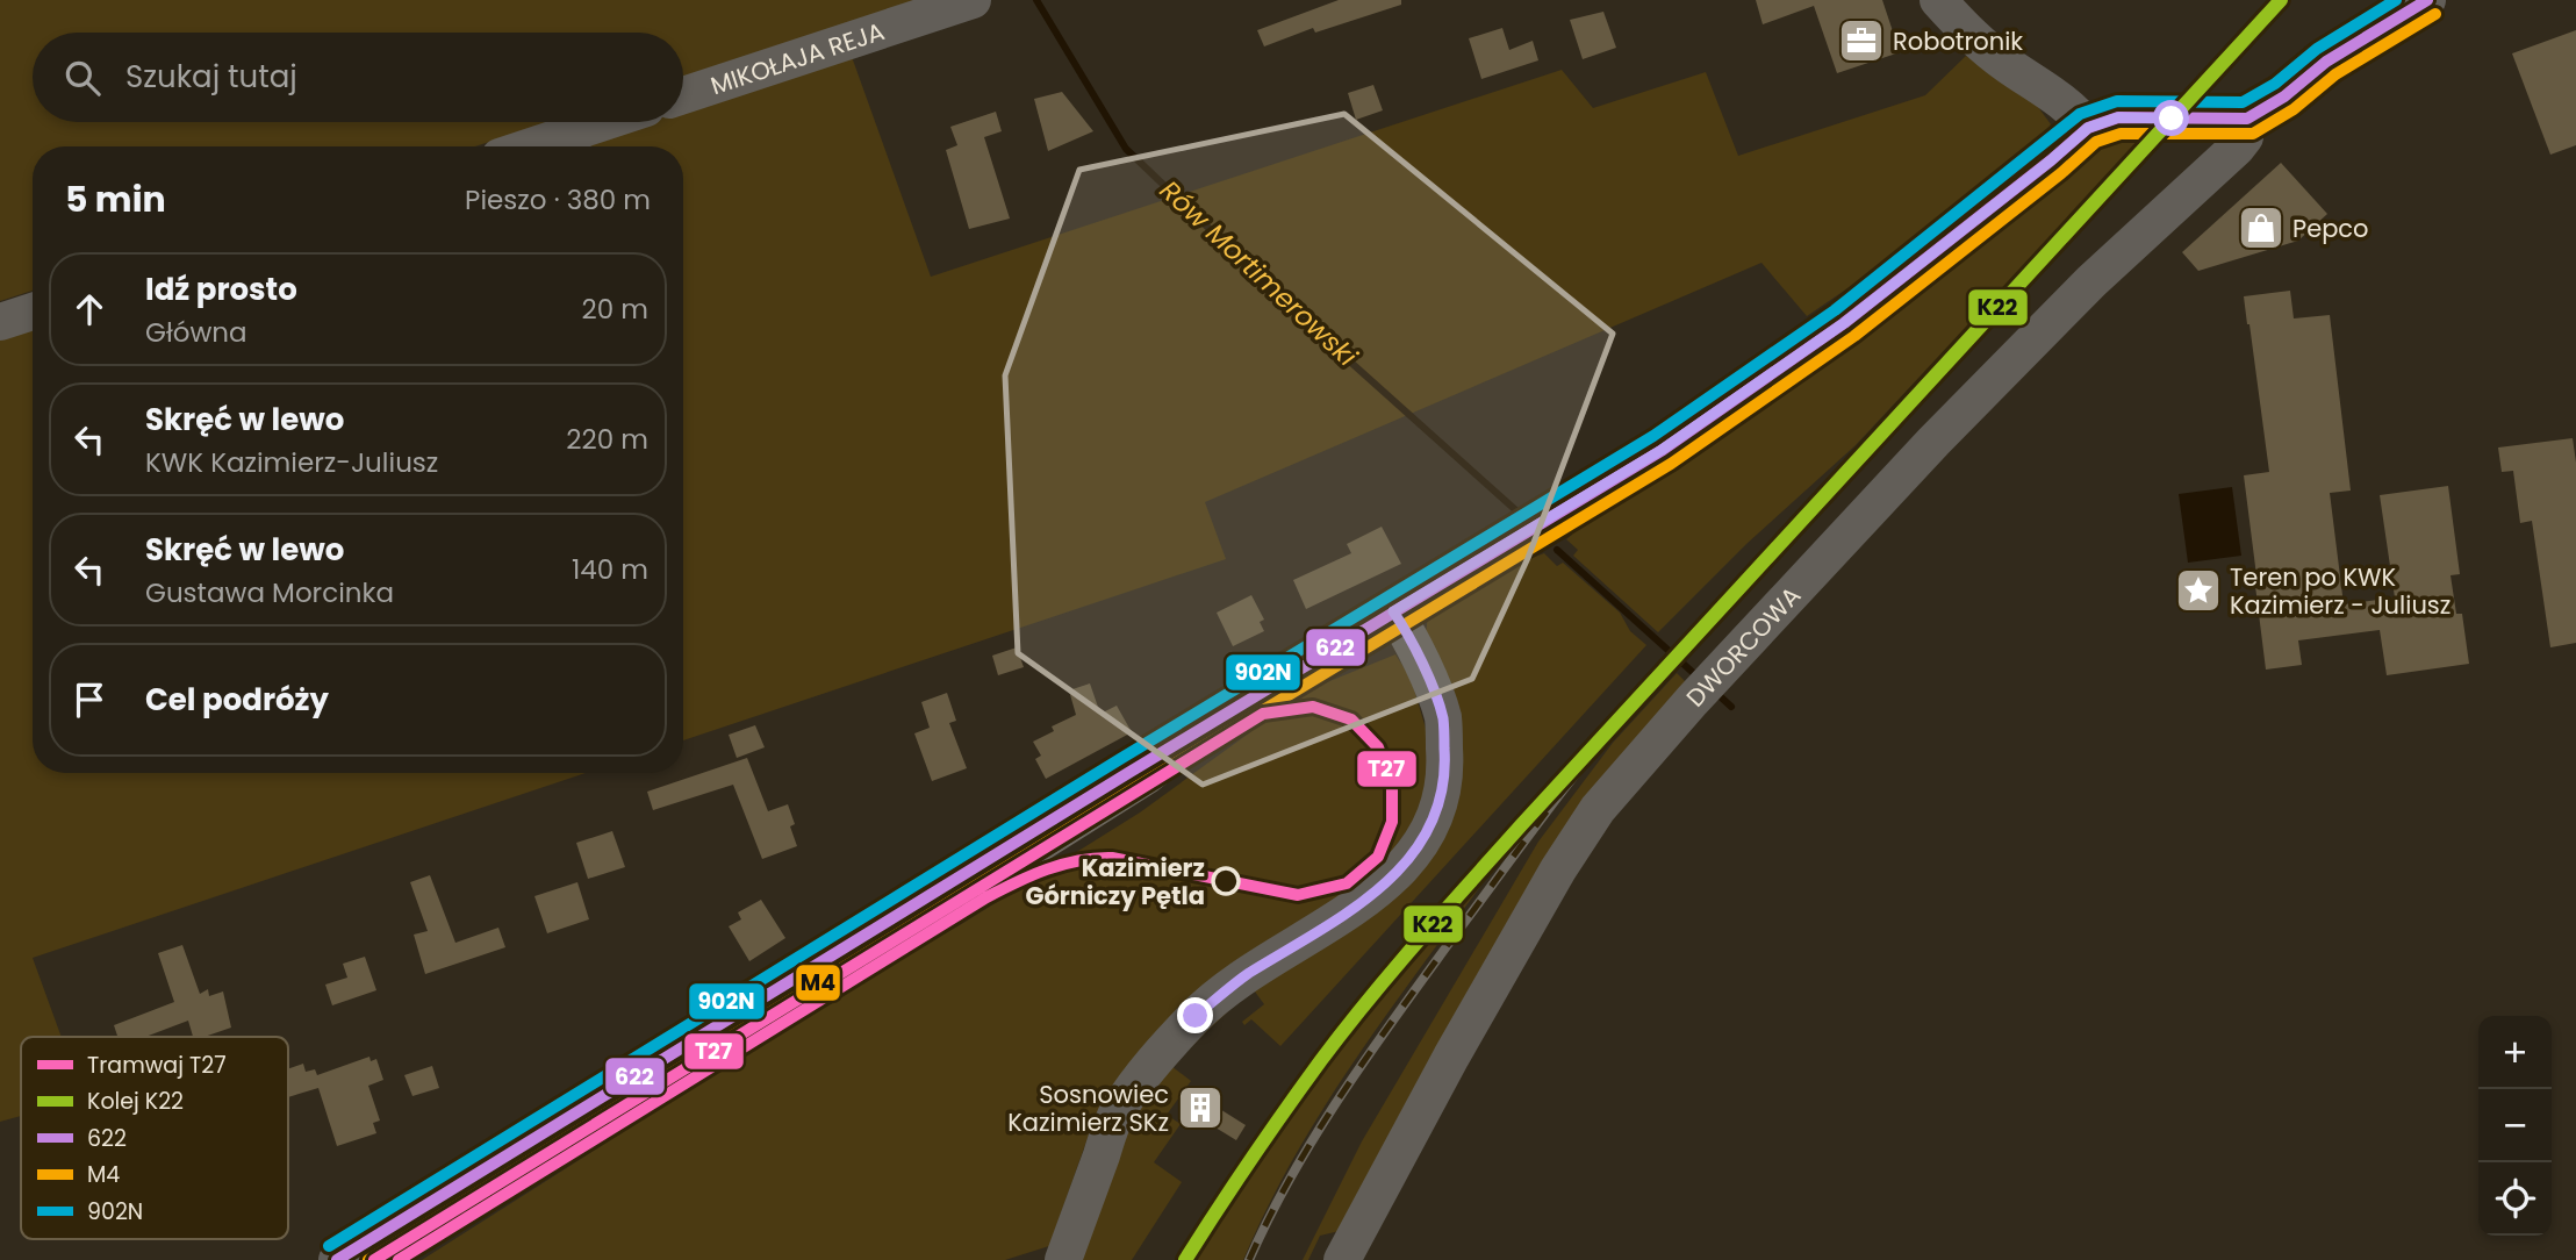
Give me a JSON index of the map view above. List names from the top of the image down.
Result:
{
  "streets": {
    "street": ["MIKOŁAJA REJA", "DWORCOWA"]
  },
  "water": ["Rów Mortimerowski"],
  "places": {
    "office": ["Robotronik"],
    "shop": ["Pepco"],
    "place": ["Teren po KWK Kazimierz - Juliusz"],
    "other": ["Kazimierz Górniczy Pętla"],
    "building": ["Sosnowiec Kazimierz SKz"]
  },
  "lines": [
    "rail line K22",
    "transit line 622",
    "transit line 902N",
    "transit line M4",
    "tram line T27"
  ],
  "legend": [
    "Tramwaj T27",
    "Kolej K22",
    "622",
    "M4",
    "902N"
  ],
  "page": {
    "search": "Szukaj tutaj",
    "heading": ["5 min", "Pieszo · 380 m"],
    "list": [
      ["Idź prosto", "Główna", "20 m"],
      ["Skręć w lewo", "KWK Kazimierz-Juliusz", "220 m"],
      ["Skręć w lewo", "Gustawa Morcinka", "140 m"],
      "Cel podróży"
    ],
    "map_buttons": ["+", "−"]
  }
}
